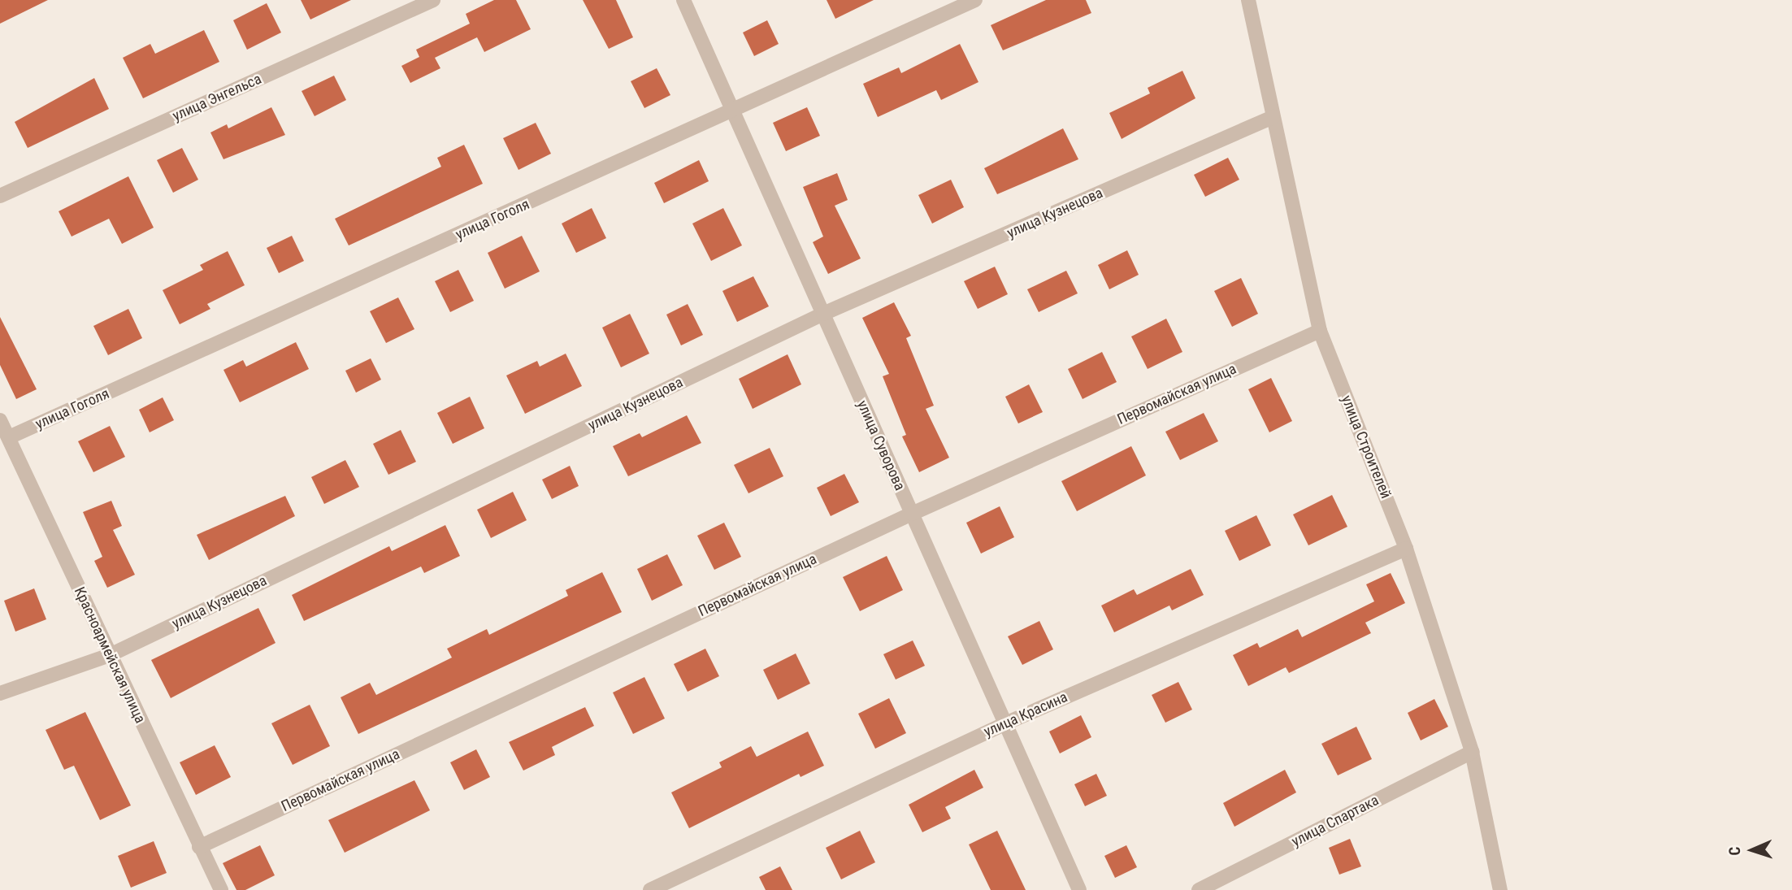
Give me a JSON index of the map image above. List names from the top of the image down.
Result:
{
  "streets": {
    "street": [
      "улица Энгельса",
      "улица Кузнецова",
      "улица Гоголя",
      "Первомайская улица",
      "улица Суворова",
      "улица Строителей",
      "Красноармейская улица",
      "улица Красина",
      "улица Спартака"
    ]
  },
  "crossings": [
    ["улица Кузнецова", "улица Суворова"],
    ["улица Кузнецова", "улица Строителей"],
    ["улица Кузнецова", "Красноармейская улица"],
    ["улица Гоголя", "улица Суворова"],
    ["улица Гоголя", "Красноармейская улица"],
    ["Первомайская улица", "улица Суворова"],
    ["Первомайская улица", "улица Строителей"],
    ["Первомайская улица", "Красноармейская улица"],
    ["улица Суворова", "улица Красина"],
    ["улица Строителей", "улица Красина"],
    ["улица Строителей", "улица Спартака"]
  ],
  "north": "left"
}
